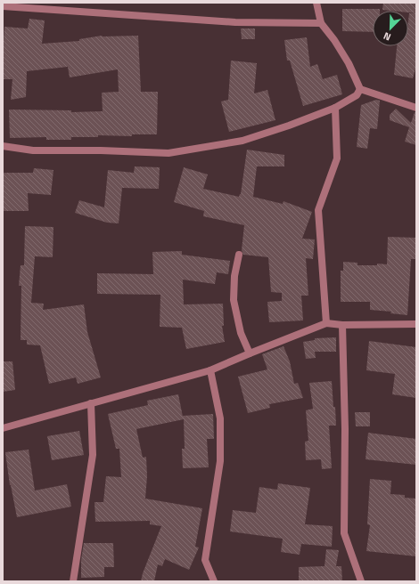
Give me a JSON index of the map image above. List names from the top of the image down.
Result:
{
  "north": "bottom left"
}
